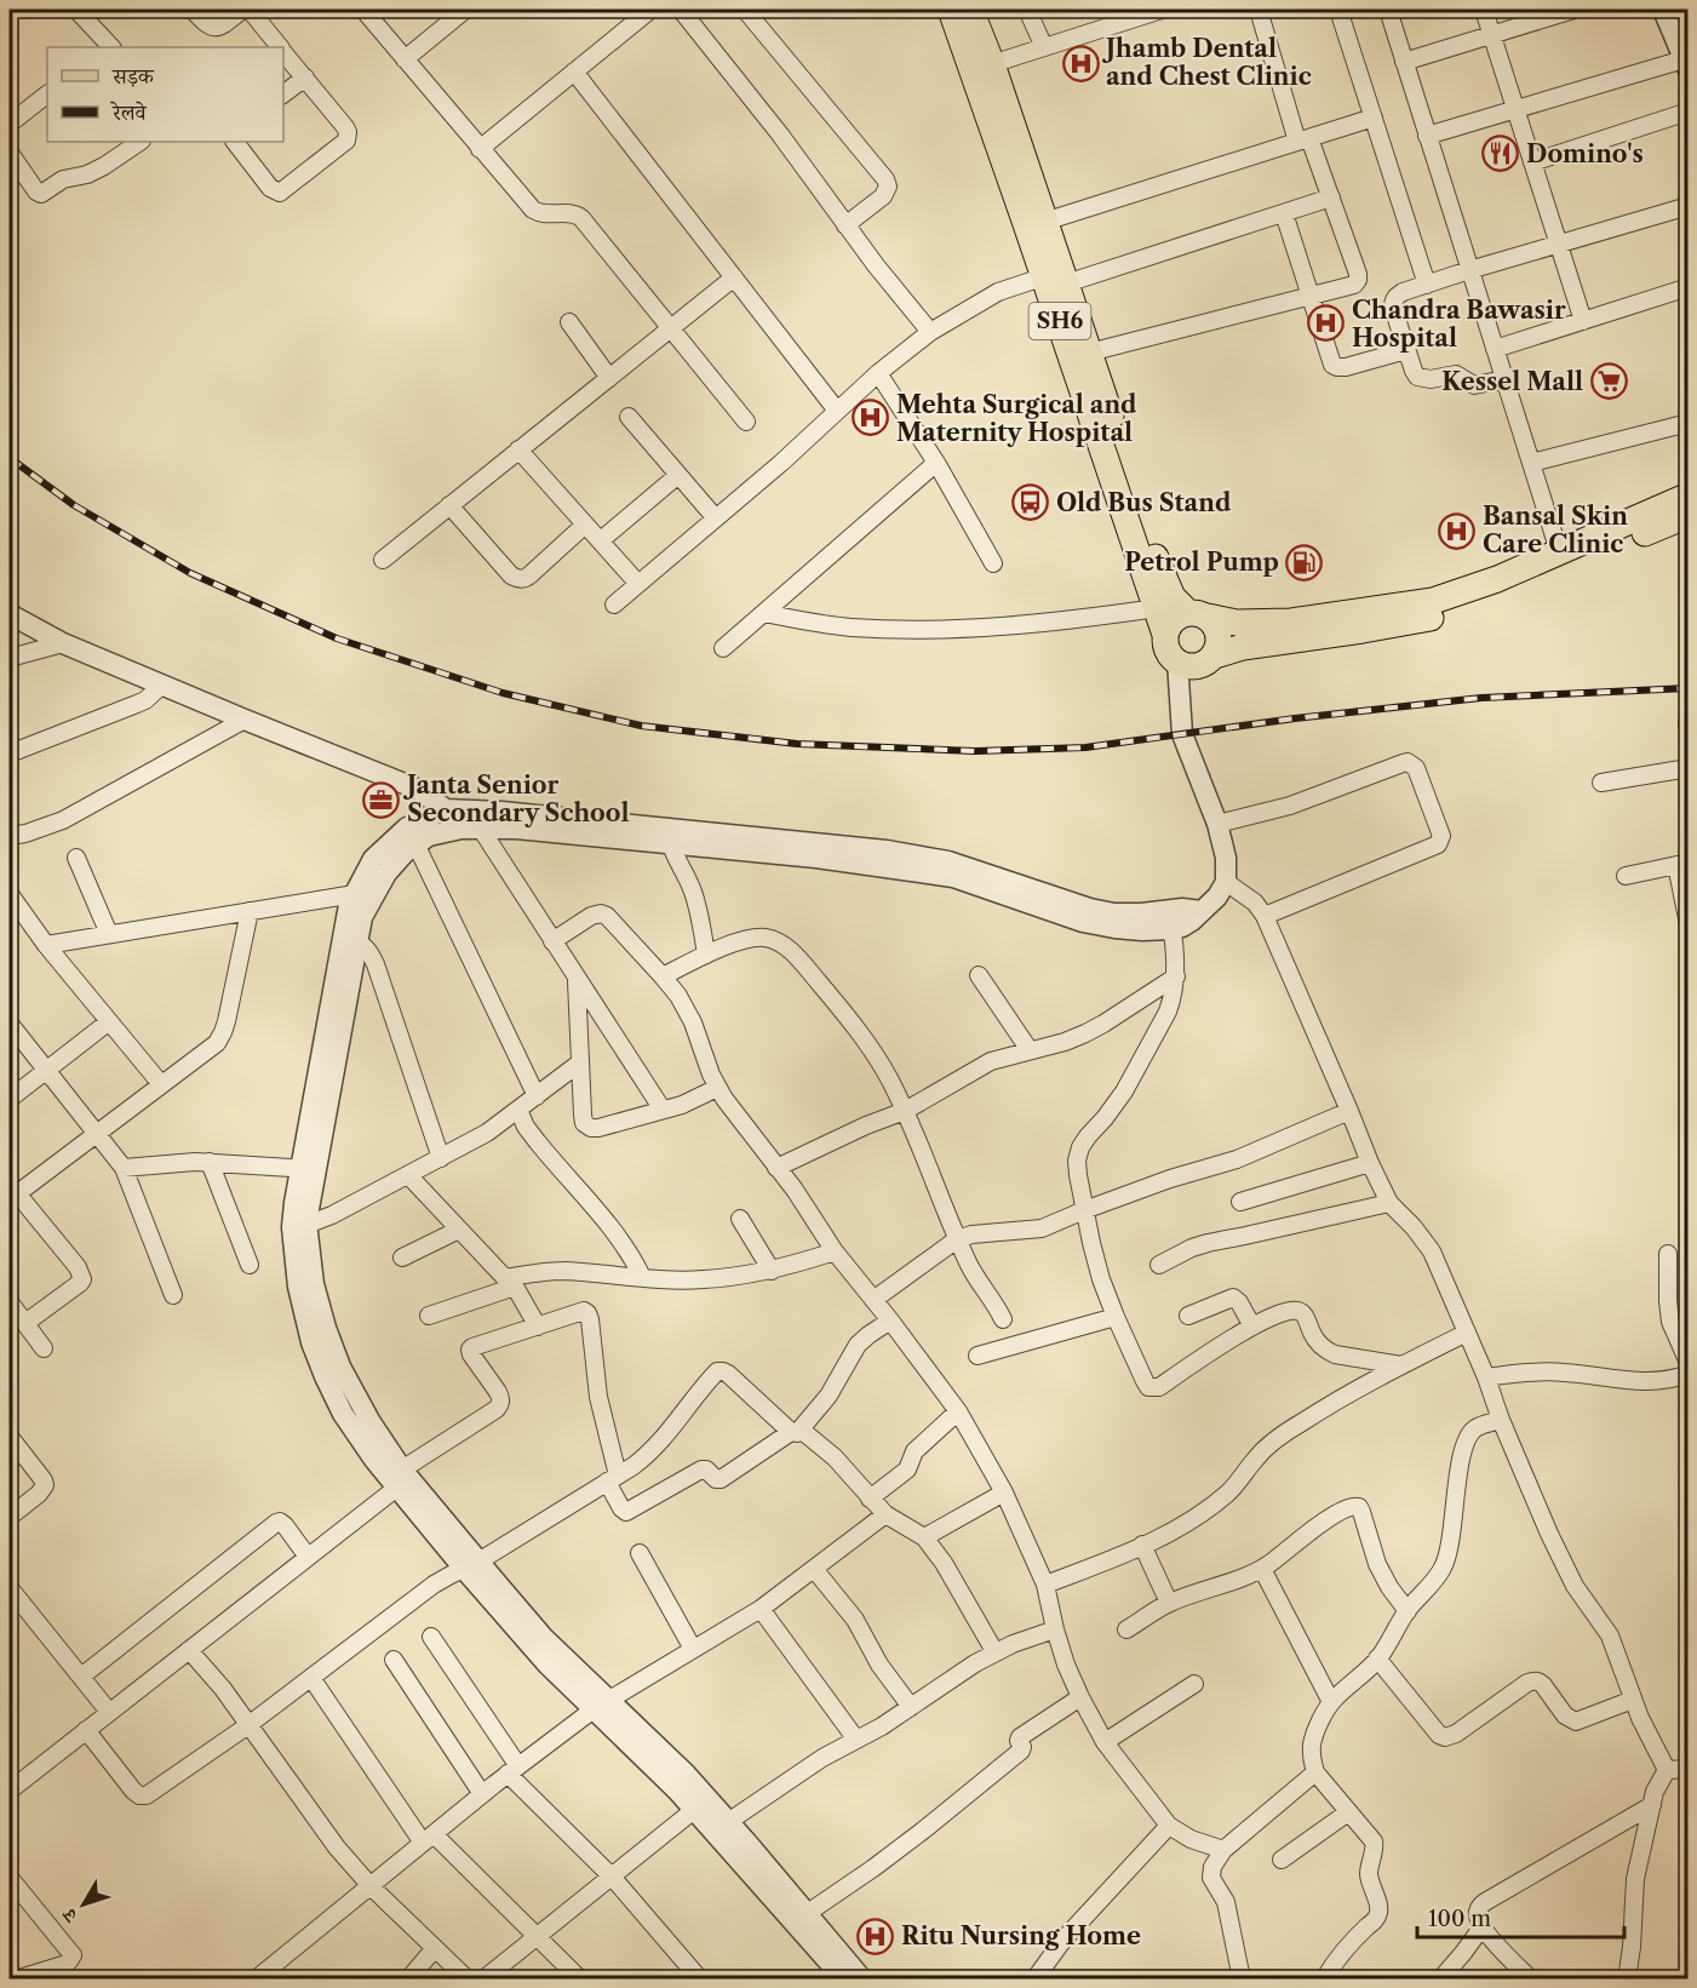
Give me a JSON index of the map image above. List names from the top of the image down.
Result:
{
  "streets": {
    "main road": ["SH6"]
  },
  "places": {
    "hospital": [
      "Jhamb Dental and Chest Clinic",
      "Chandra Bawasir Hospital",
      "Mehta Surgical and Maternity Hospital",
      "Bansal Skin Care Clinic",
      "Ritu Nursing Home"
    ],
    "restaurant": ["Domino's"],
    "supermarket": ["Kessel Mall"],
    "bus stop": ["Old Bus Stand"],
    "fuel station": ["Petrol Pump"],
    "office": ["Janta Senior Secondary School"]
  },
  "legend": ["सड़क", "रेलवे"],
  "scale_bar": "100 m",
  "north": "bottom left"
}
